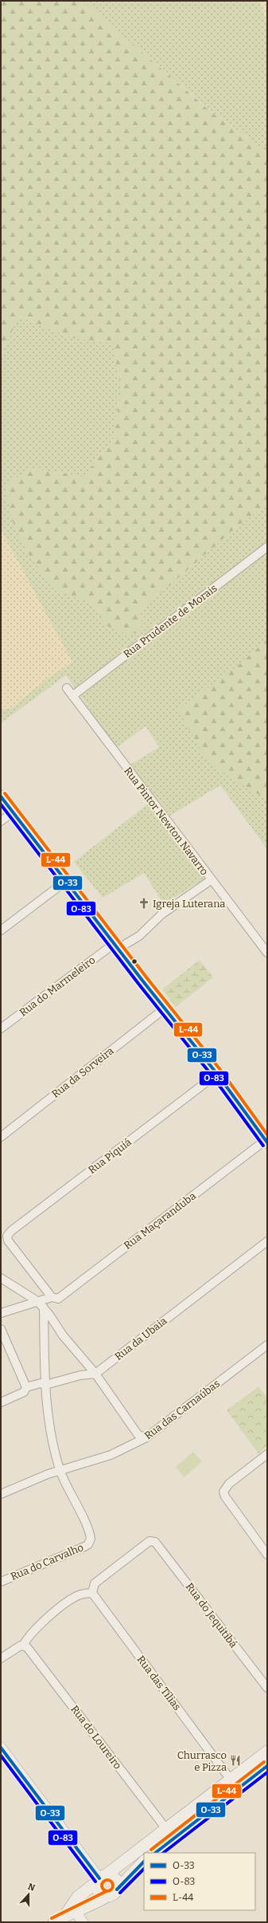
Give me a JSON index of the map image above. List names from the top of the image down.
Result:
{
  "streets": {
    "street": [
      "Rua Prudente de Morais",
      "Rua Pintor Newton Navarro",
      "Rua do Marmeleiro",
      "Rua da Sorveira",
      "Rua Piquiá",
      "Rua Maçaranduba",
      "Rua da Ubaia",
      "Rua das Carnaúbas",
      "Rua do Carvalho",
      "Rua do Jequitibá",
      "Rua das Tílias",
      "Rua do Loureiro"
    ]
  },
  "crossings": [
    ["Rua Prudente de Morais", "Rua Pintor Newton Navarro"],
    ["Rua Pintor Newton Navarro", "Rua do Marmeleiro"],
    ["Rua das Carnaúbas", "Rua do Carvalho"],
    ["Rua do Jequitibá", "Rua das Tílias"]
  ],
  "places": {
    "church": ["Igreja Luterana"],
    "restaurant": ["Churrasco e Pizza"]
  },
  "lines": ["transit line L-44", "transit line O-33", "transit line O-83"],
  "legend": ["O-33", "O-83", "L-44"],
  "north": "top"
}
